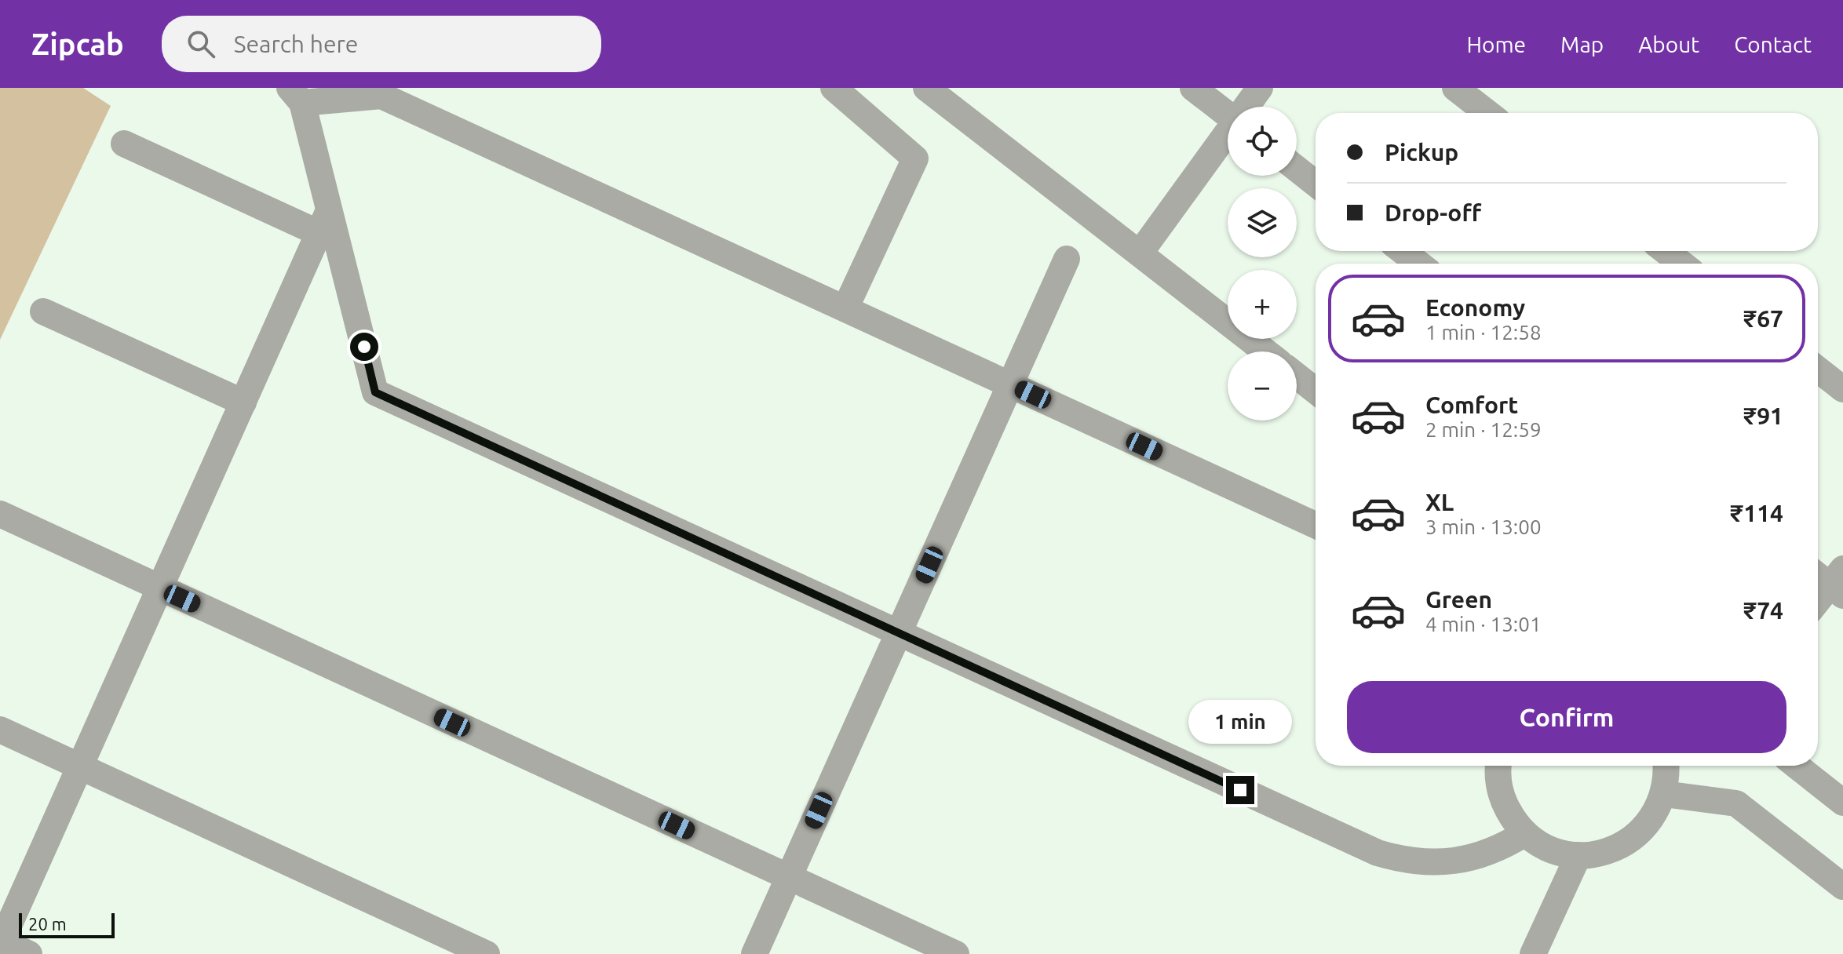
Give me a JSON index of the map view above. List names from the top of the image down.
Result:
{
  "scale_bar": "20 m",
  "page": {
    "header": "Zipcab",
    "search": "Search here",
    "nav": [
      "Home",
      "Map",
      "About",
      "Contact"
    ],
    "map_buttons": ["+", "−"],
    "banner": ["Pickup", "Drop-off"],
    "list": [
      {
        "name": "Economy",
        "note": "1 min · 12:58",
        "value": "₹67"
      },
      {
        "name": "Comfort",
        "note": "2 min · 12:59",
        "value": "₹91"
      },
      {
        "name": "XL",
        "note": "3 min · 13:00",
        "value": "₹114"
      },
      {
        "name": "Green",
        "note": "4 min · 13:01",
        "value": "₹74"
      }
    ],
    "buttons": "Confirm",
    "bubble": "1 min",
    "scale": "20 m"
  }
}
